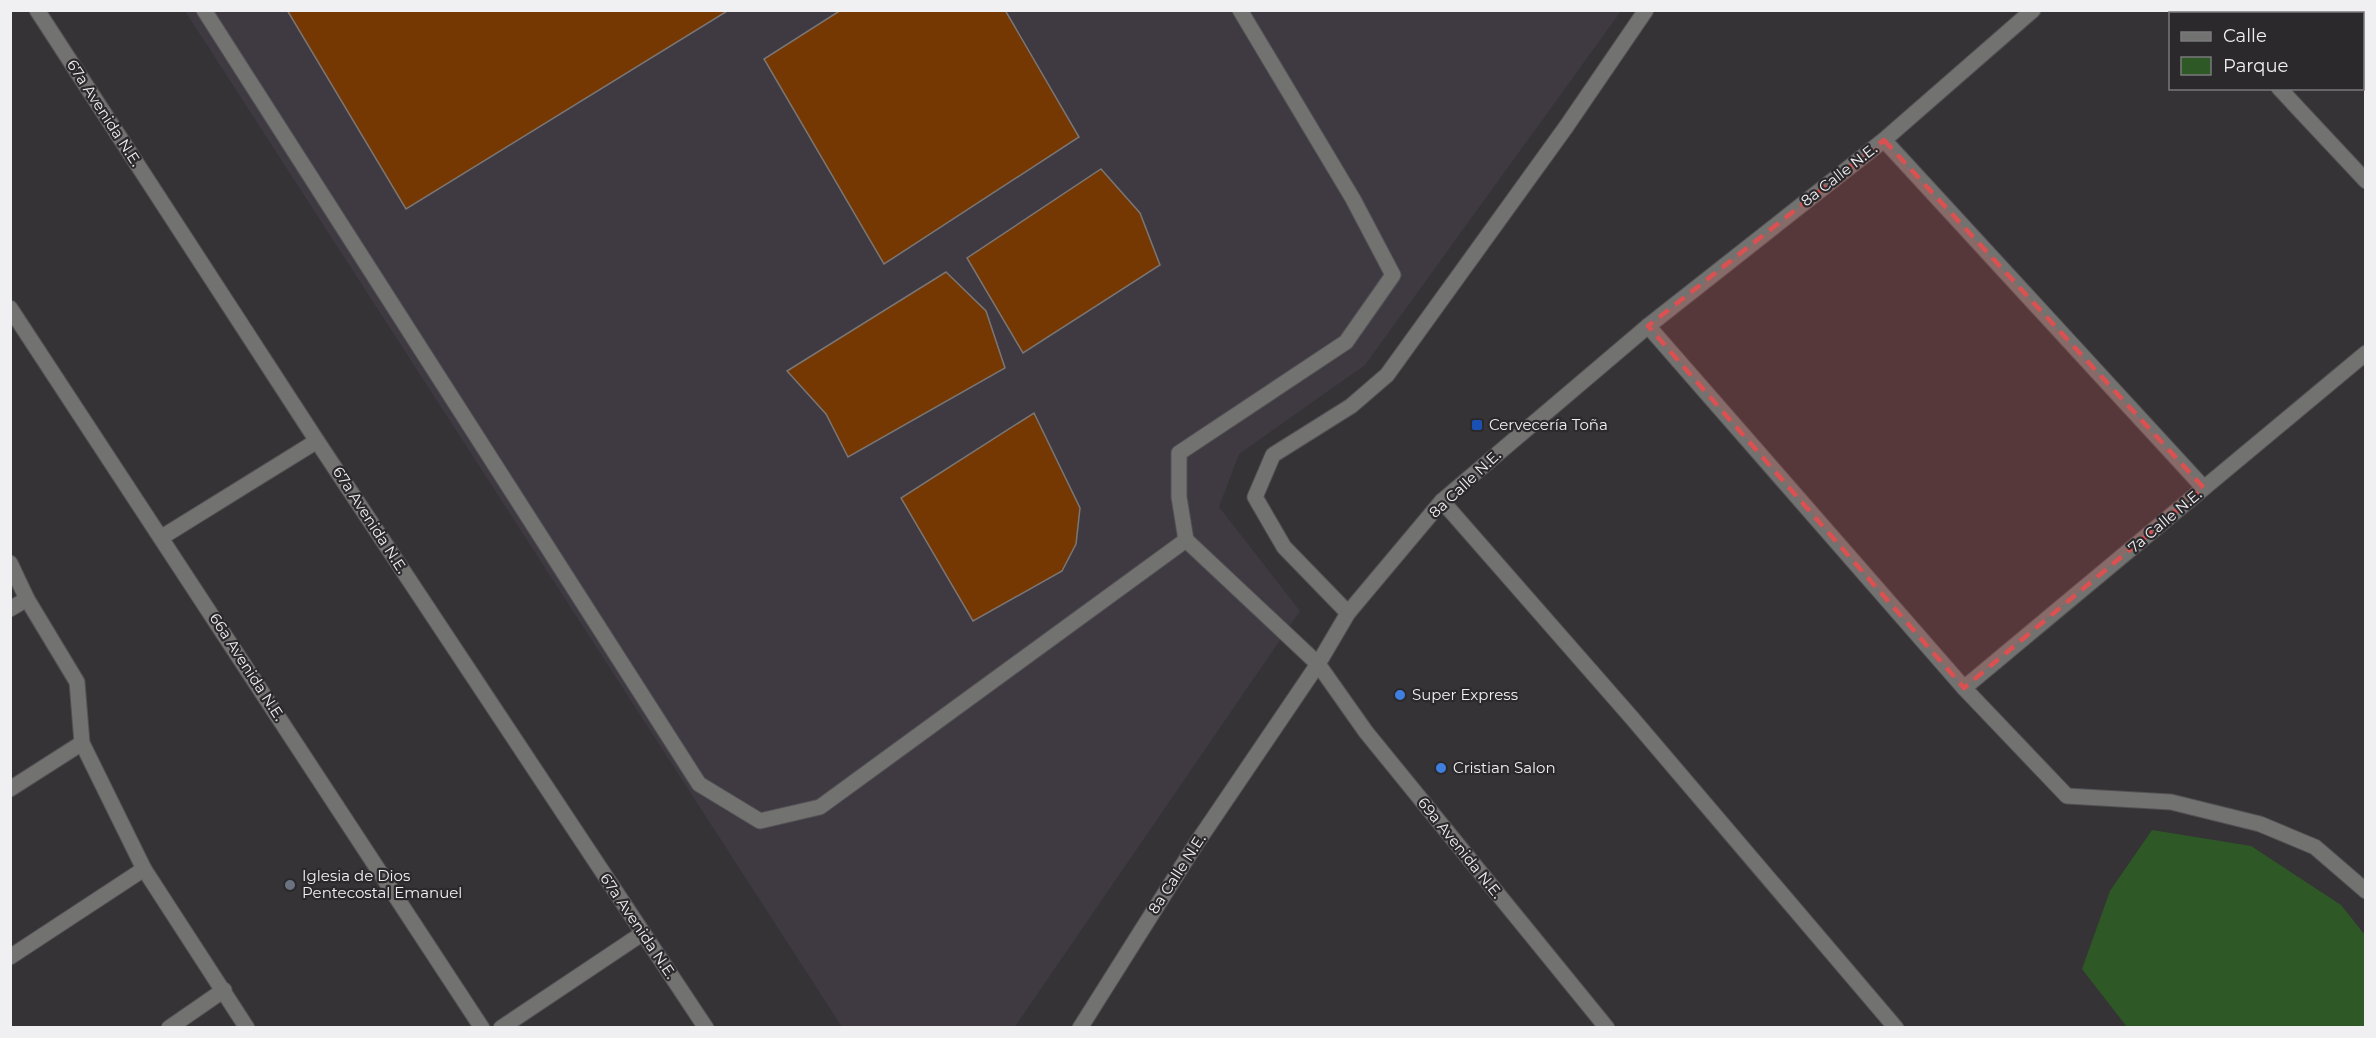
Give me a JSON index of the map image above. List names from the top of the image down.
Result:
{
  "streets": {
    "street": [
      "67a Avenida N.E.",
      "8a Calle N.E.",
      "7a Calle N.E.",
      "66a Avenida N.E.",
      "69a Avenida N.E."
    ]
  },
  "crossings": [
    ["8a Calle N.E.", "69a Avenida N.E."]
  ],
  "places": {
    "transit": ["Cervecería Toña"],
    "other": ["Super Express", "Cristian Salon", "Iglesia de Dios Pentecostal Emanuel"]
  },
  "legend": ["Calle", "Parque"]
}
